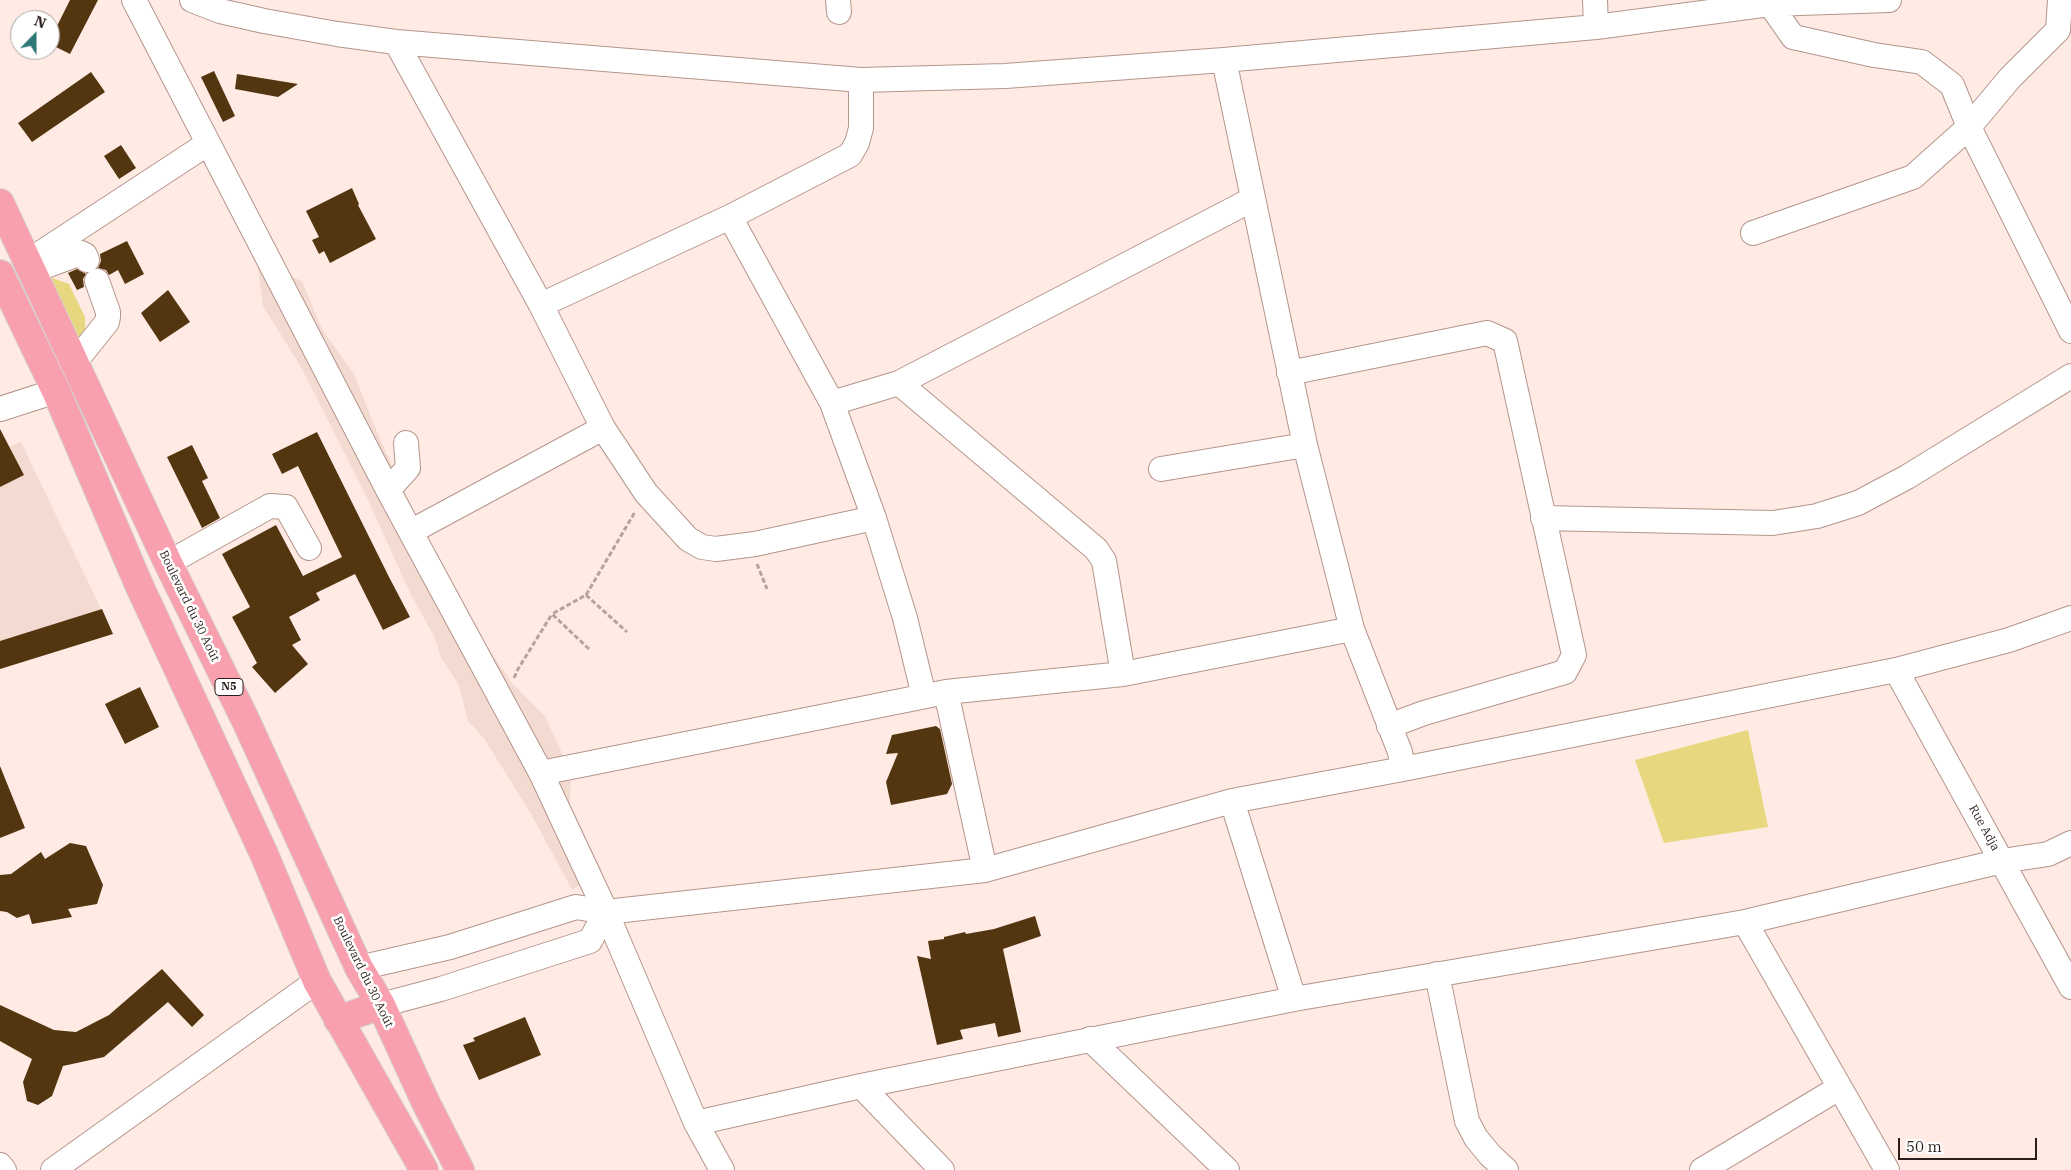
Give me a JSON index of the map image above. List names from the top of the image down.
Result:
{
  "streets": {
    "highway": ["Boulevard du 30 Août", "N5"],
    "street": ["Rue Adja"]
  },
  "scale_bar": "50 m",
  "north": "top"
}
